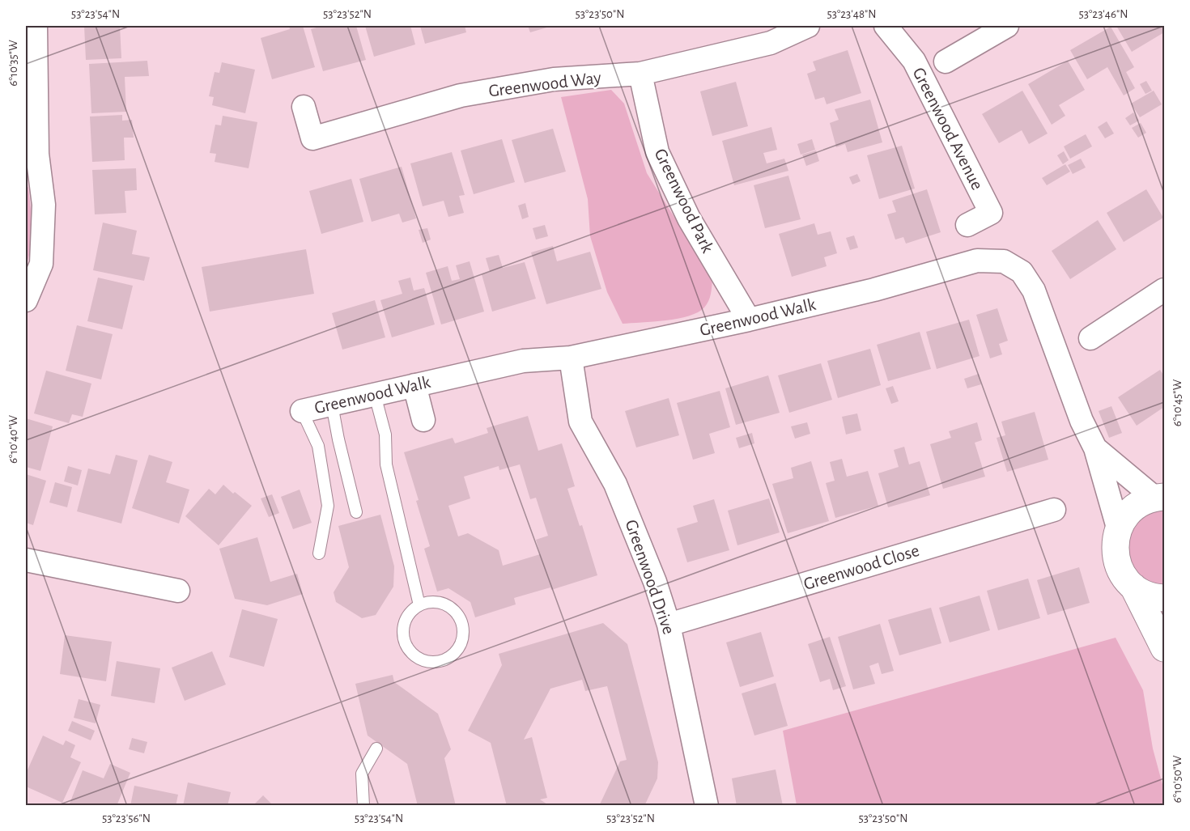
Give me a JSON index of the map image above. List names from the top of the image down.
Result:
{
  "streets": {
    "street": [
      "Greenwood Way",
      "Greenwood Avenue",
      "Greenwood Park",
      "Greenwood Walk",
      "Greenwood Close",
      "Greenwood Drive"
    ]
  },
  "crossings": [
    ["Greenwood Way", "Greenwood Park"],
    ["Greenwood Park", "Greenwood Walk"],
    ["Greenwood Walk", "Greenwood Drive"],
    ["Greenwood Close", "Greenwood Drive"]
  ],
  "coordinates": [
    "53°23'54\"N",
    "53°23'52\"N",
    "53°23'50\"N",
    "53°23'48\"N",
    "53°23'46\"N",
    "6°10'35\"W",
    "6°10'45\"W",
    "6°10'40\"W",
    "6°10'50\"W",
    "53°23'56\"N"
  ]
}
